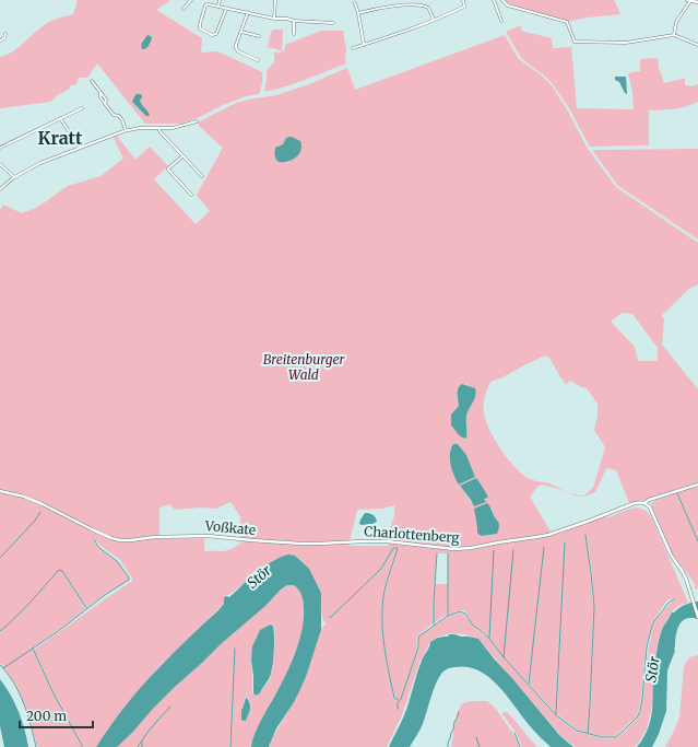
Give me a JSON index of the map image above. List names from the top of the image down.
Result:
{
  "streets": {
    "main road": ["Voßkate", "Charlottenberg"]
  },
  "crossings": [
    ["Voßkate", "Charlottenberg"]
  ],
  "districts": ["Kratt"],
  "water": ["Stör"],
  "parks": ["Breitenburger Wald"],
  "scale_bar": "200 m"
}
